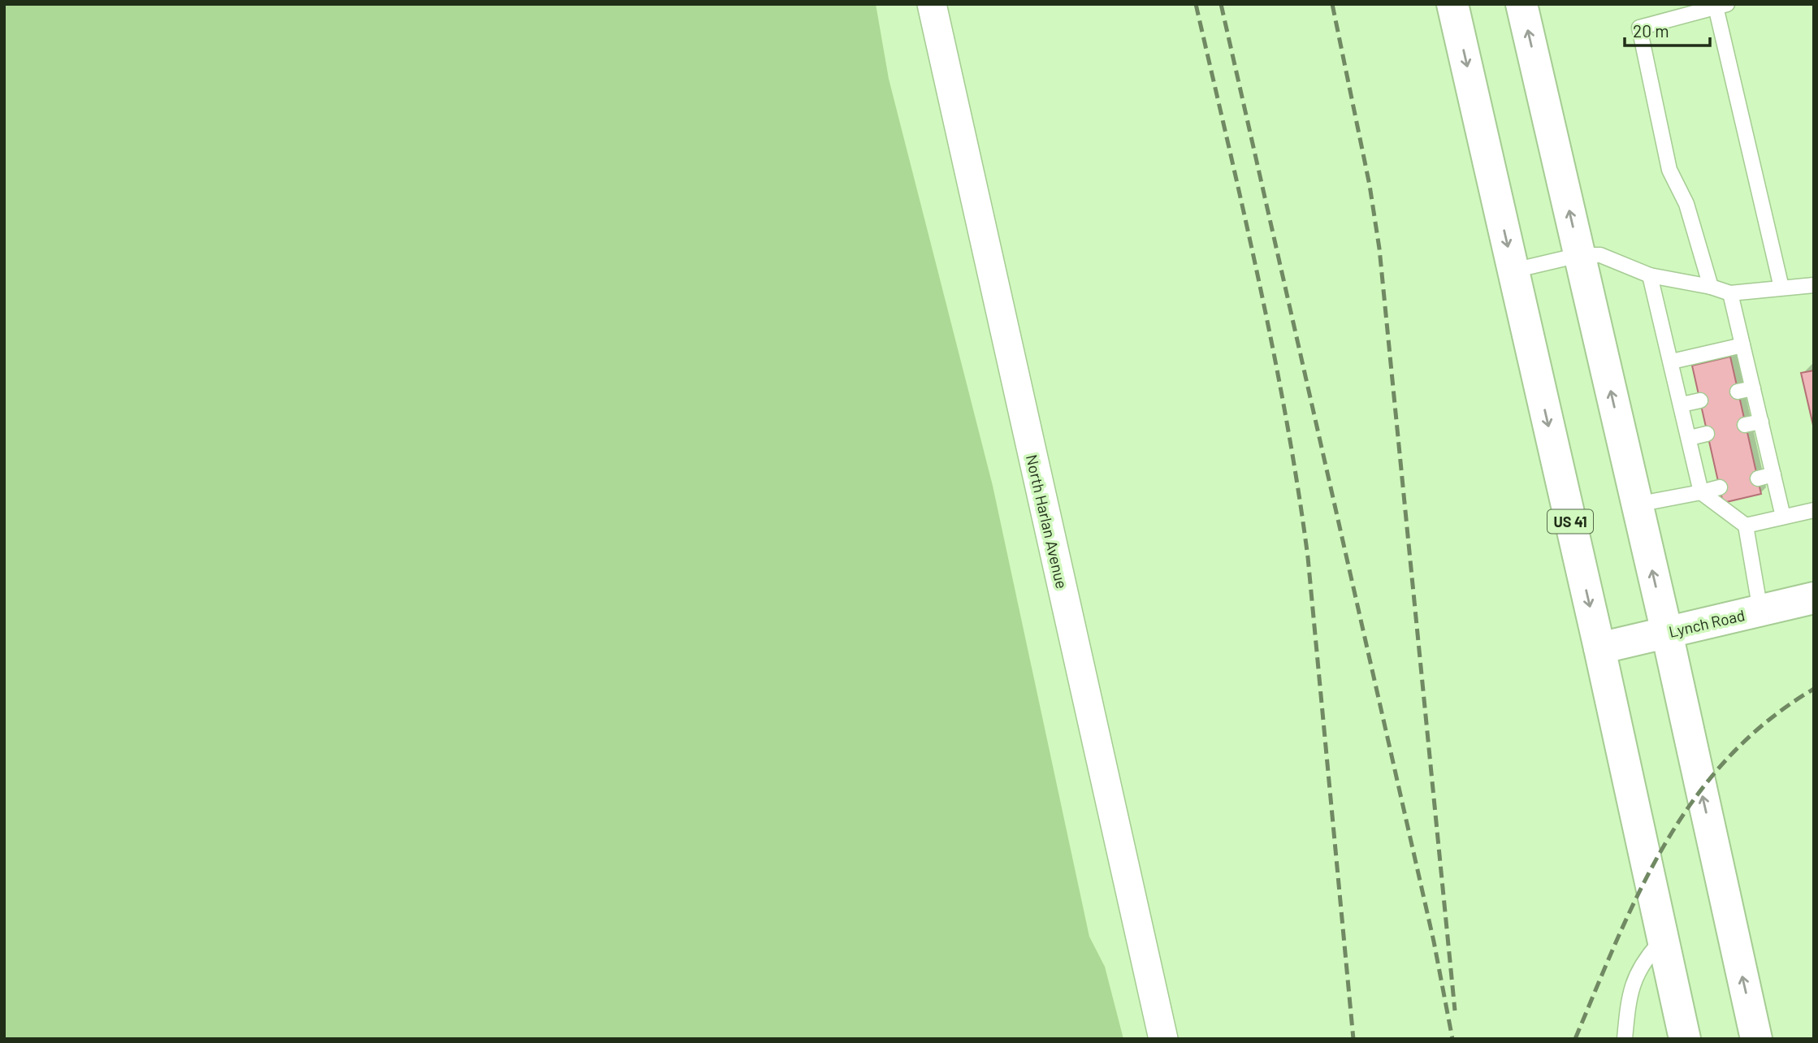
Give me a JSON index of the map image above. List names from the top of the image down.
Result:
{
  "streets": {
    "main road": ["US 41", "Lynch Road"],
    "street": ["North Harlan Avenue"]
  },
  "crossings": [
    ["US 41", "Lynch Road"]
  ],
  "scale_bar": "20 m"
}
